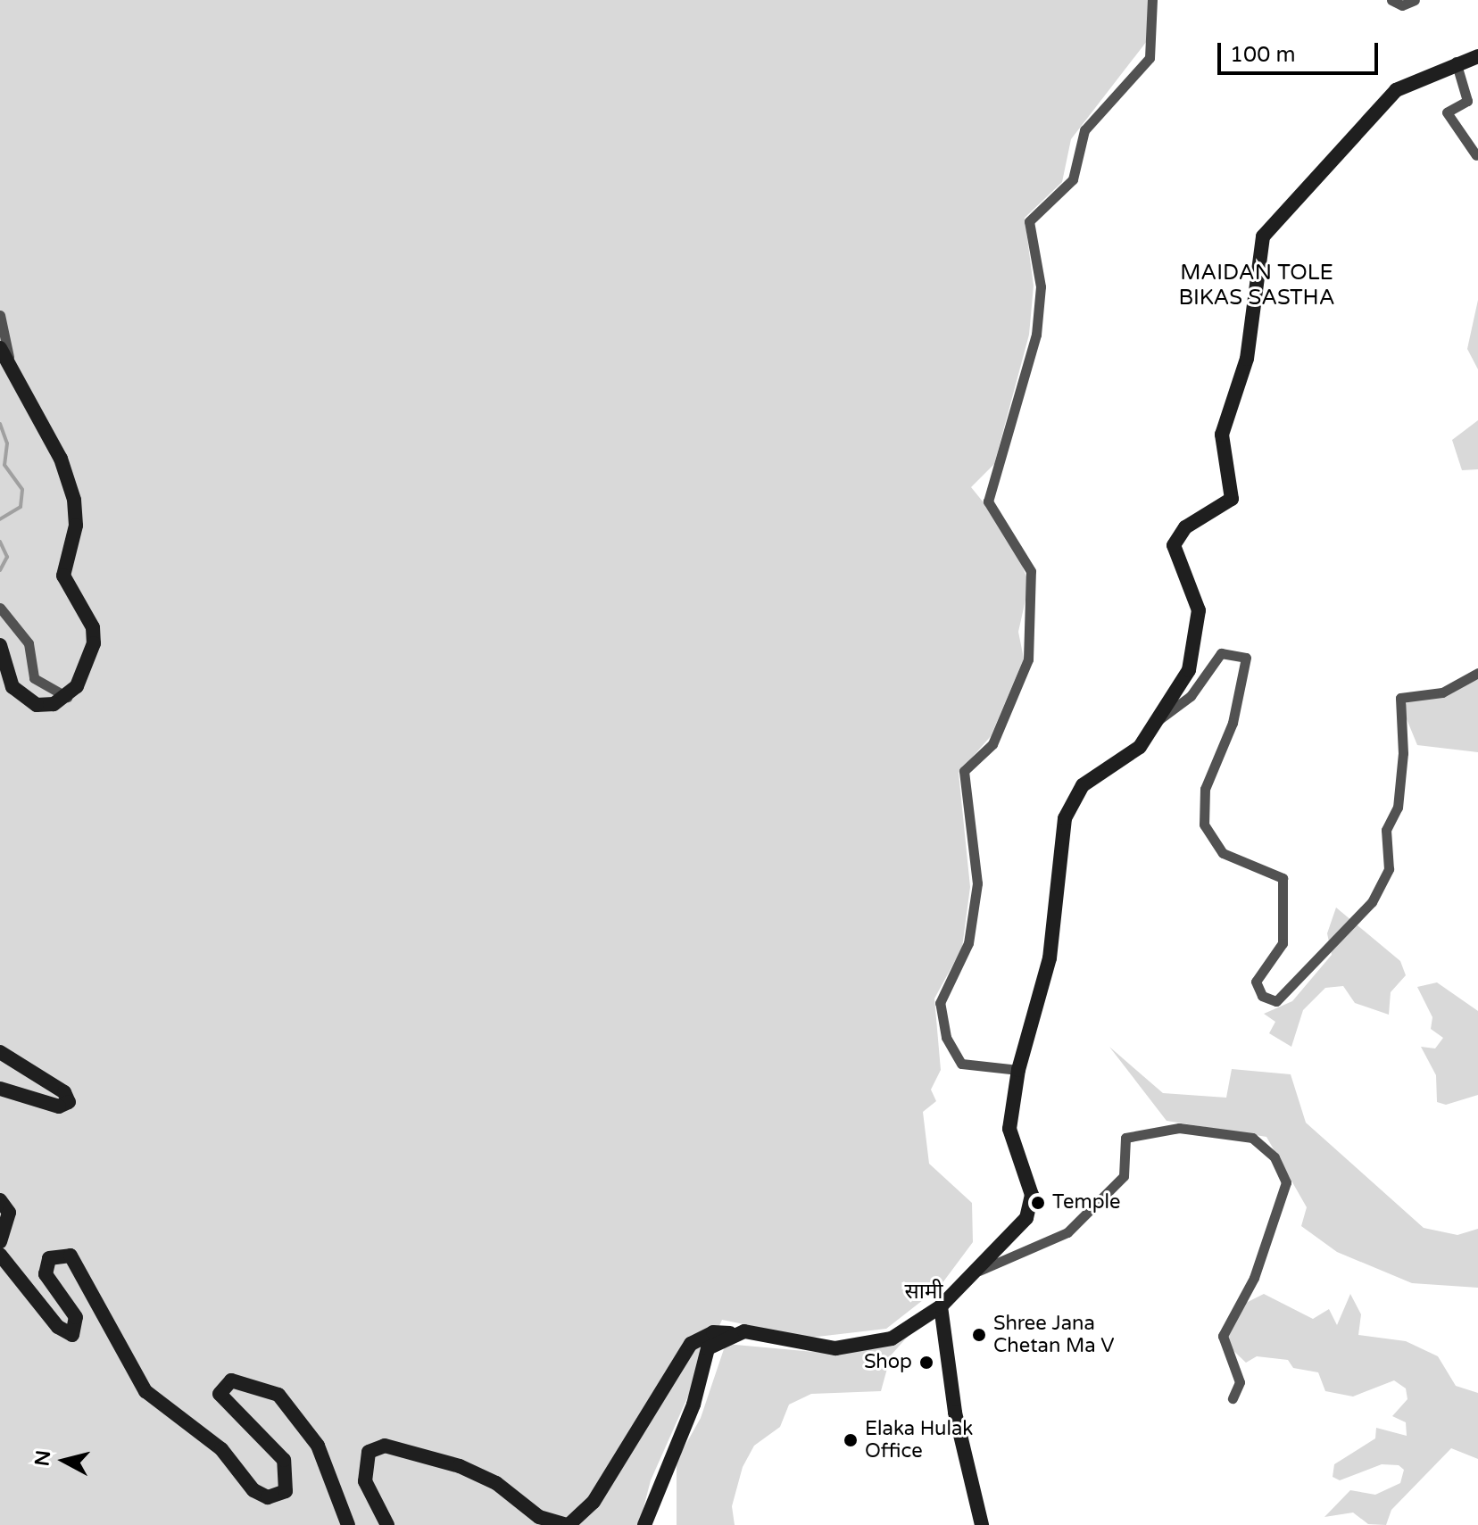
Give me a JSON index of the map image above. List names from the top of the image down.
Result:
{
  "districts": ["MAIDAN TOLE BIKAS SASTHA", "सामी"],
  "places": [
    "Temple",
    "Shree Jana Chetan Ma V",
    "Shop",
    "Elaka Hulak Office"
  ],
  "scale_bar": "100 m",
  "north": "left"
}
